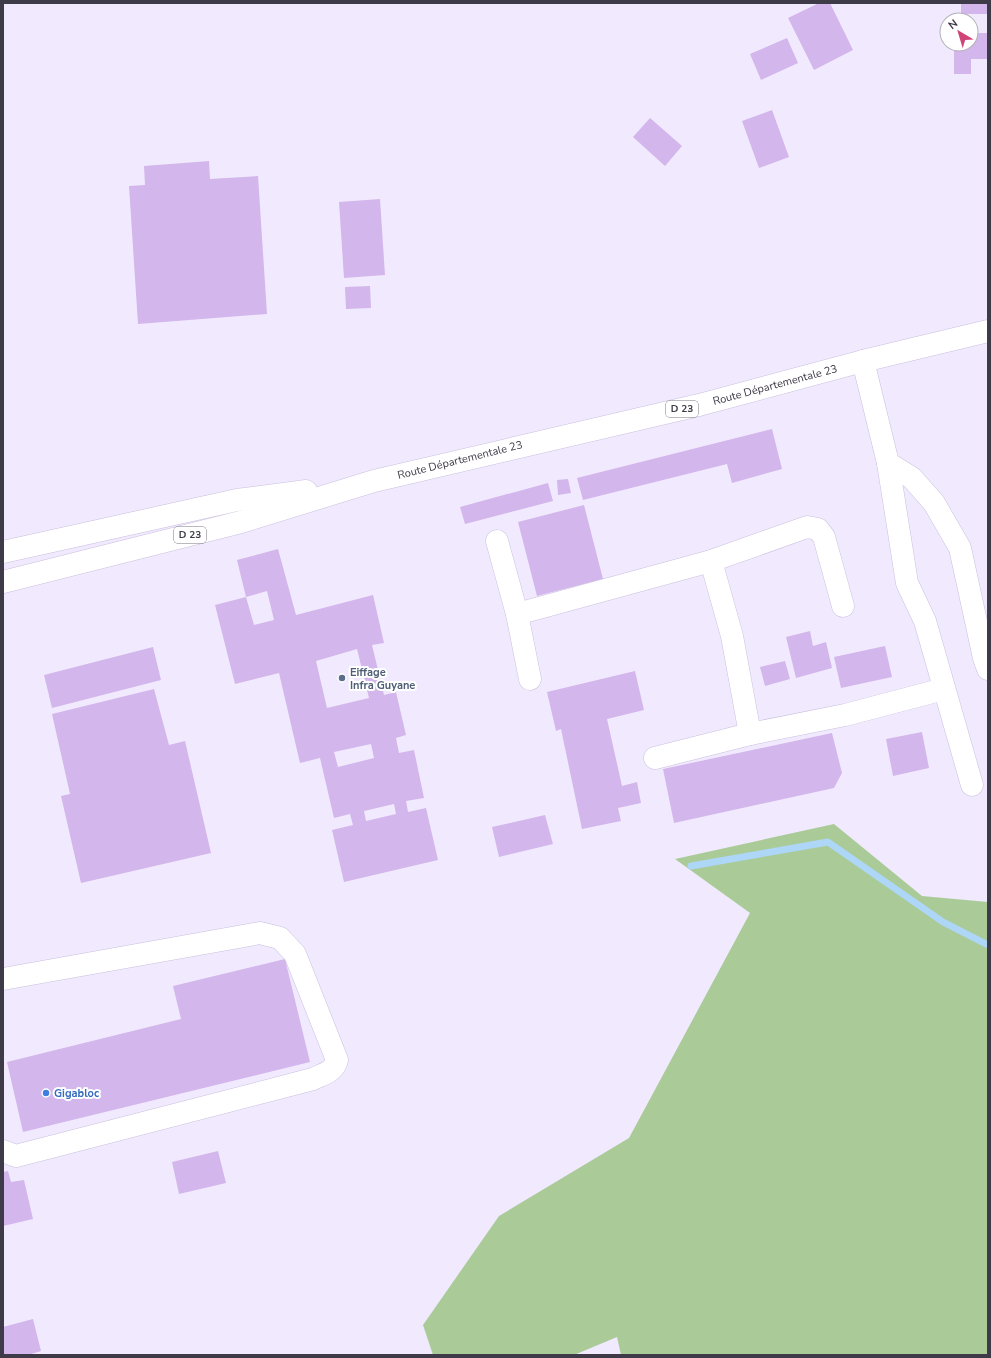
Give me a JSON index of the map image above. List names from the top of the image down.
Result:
{
  "streets": {
    "main road": ["Route Départementale 23", "D 23"]
  },
  "crossings": [
    ["Route Départementale 23", "D 23"]
  ],
  "places": ["Eiffage Infra Guyane", "Gigabloc"],
  "north": "top left"
}
